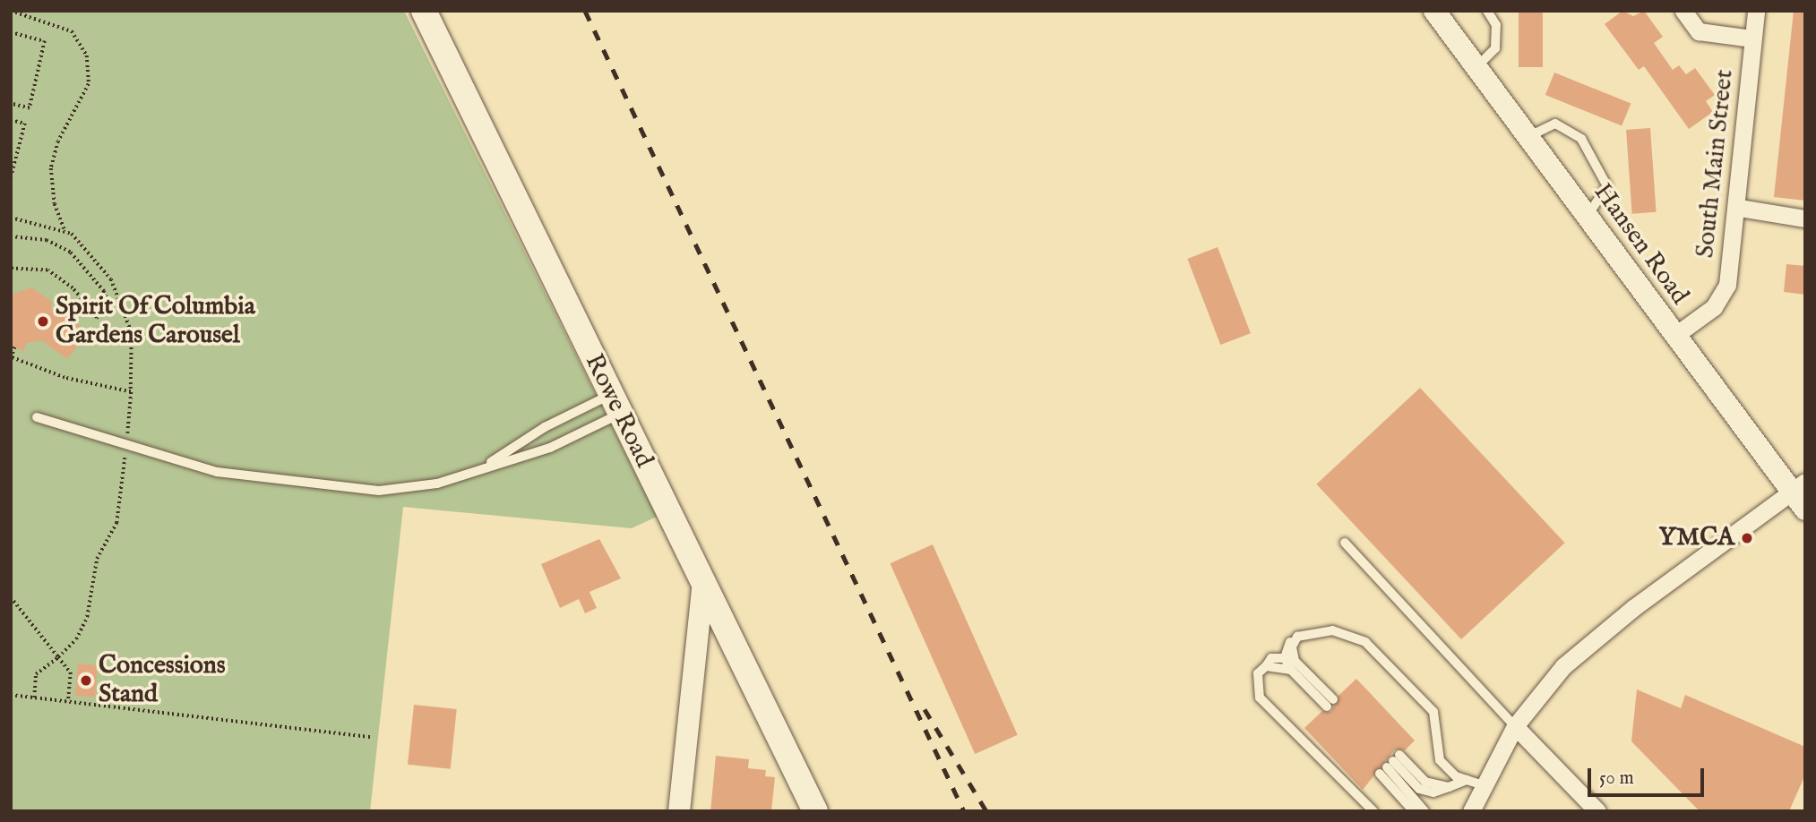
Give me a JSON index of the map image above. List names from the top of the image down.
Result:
{
  "streets": {
    "main road": ["Rowe Road"],
    "street": ["South Main Street", "Hansen Road"]
  },
  "crossings": [
    ["South Main Street", "Hansen Road"]
  ],
  "places": ["Spirit Of Columbia Gardens Carousel", "YMCA", "Concessions Stand"],
  "scale_bar": "50 m"
}
